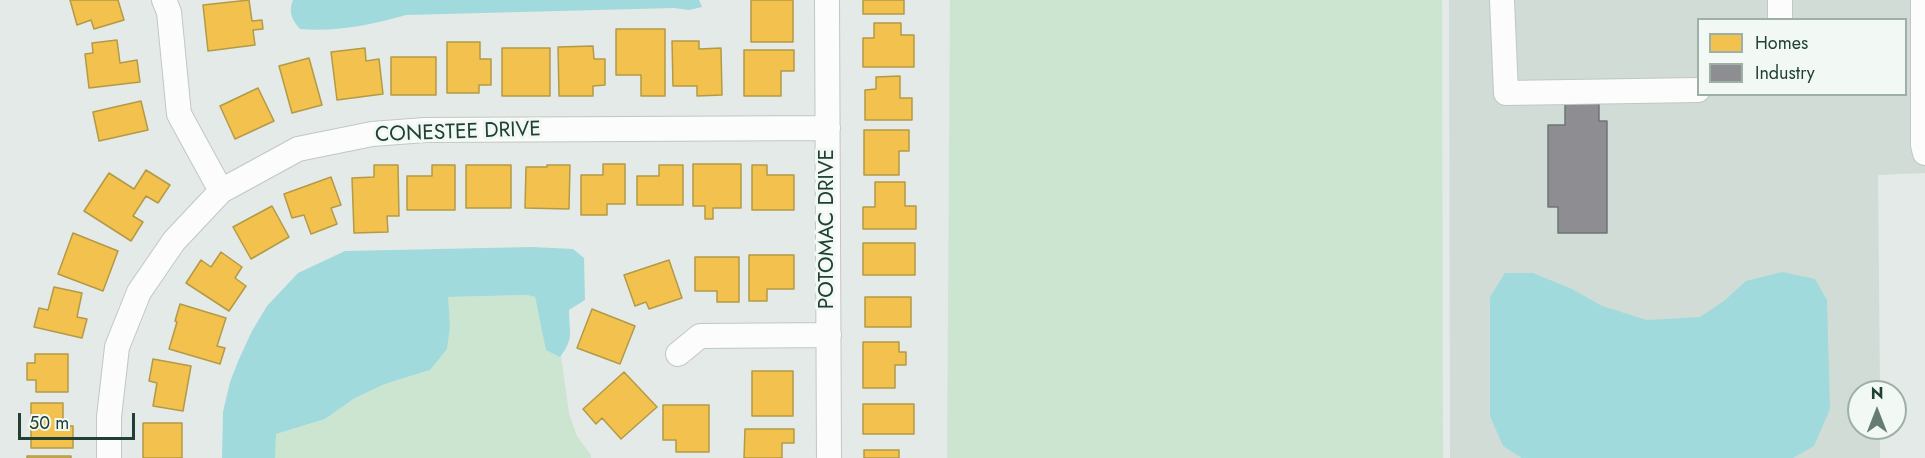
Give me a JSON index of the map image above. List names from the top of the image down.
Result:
{
  "streets": {
    "street": ["CONESTEE DRIVE", "POTOMAC DRIVE"]
  },
  "crossings": [
    ["CONESTEE DRIVE", "POTOMAC DRIVE"]
  ],
  "legend": ["Homes", "Industry"],
  "scale_bar": "50 m",
  "north": "top"
}
